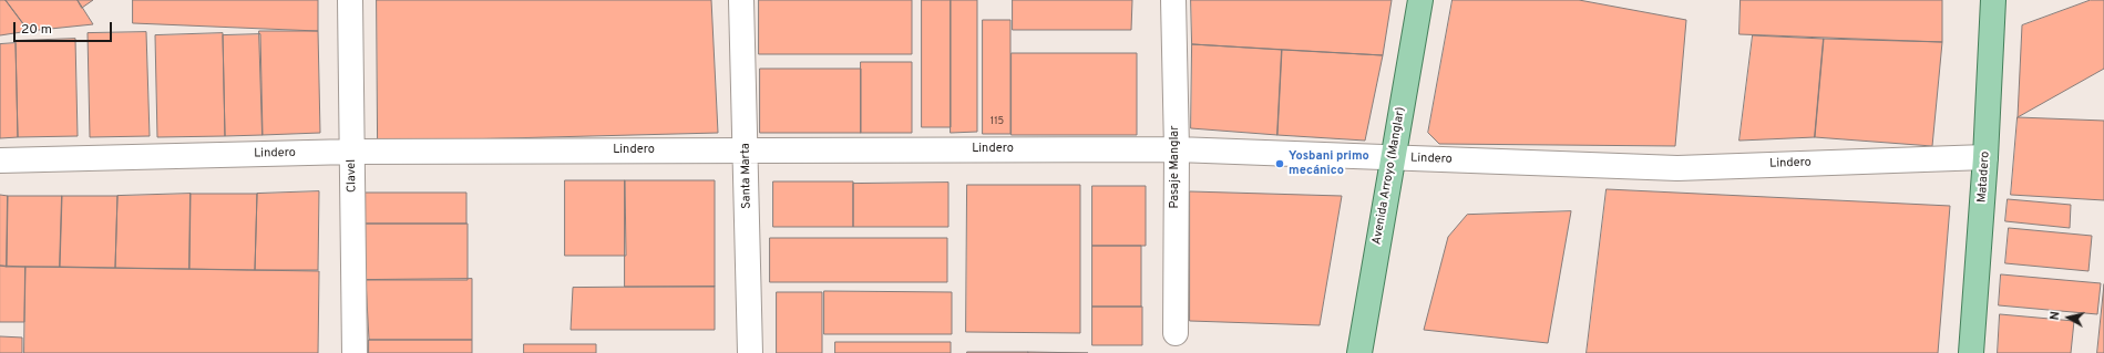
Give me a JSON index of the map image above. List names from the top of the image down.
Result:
{
  "streets": {
    "main road": ["Avenida Arroyo (Manglar)", "Matadero"],
    "street": [
      "Lindero",
      "Pasaje Manglar",
      "Clavel",
      "Santa Marta"
    ]
  },
  "crossings": [
    ["Lindero", "Pasaje Manglar"],
    ["Lindero", "Clavel"],
    ["Lindero", "Santa Marta"],
    ["Lindero", "Avenida Arroyo (Manglar)"],
    ["Lindero", "Matadero"]
  ],
  "places": ["Yosbani primo mecánico"],
  "house_numbers": ["115"],
  "scale_bar": "20 m",
  "north": "left"
}
